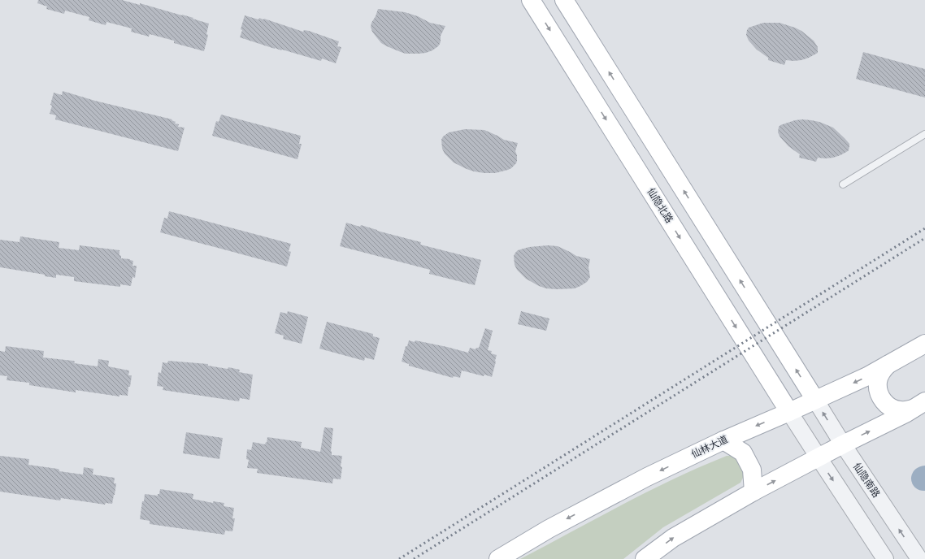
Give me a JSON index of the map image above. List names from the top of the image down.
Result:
{
  "streets": {
    "main road": ["仙隐北路", "仙林大道"],
    "street": ["仙隐南路"]
  },
  "crossings": [
    ["仙隐北路", "仙林大道"],
    ["仙林大道", "仙隐南路"]
  ]
}
